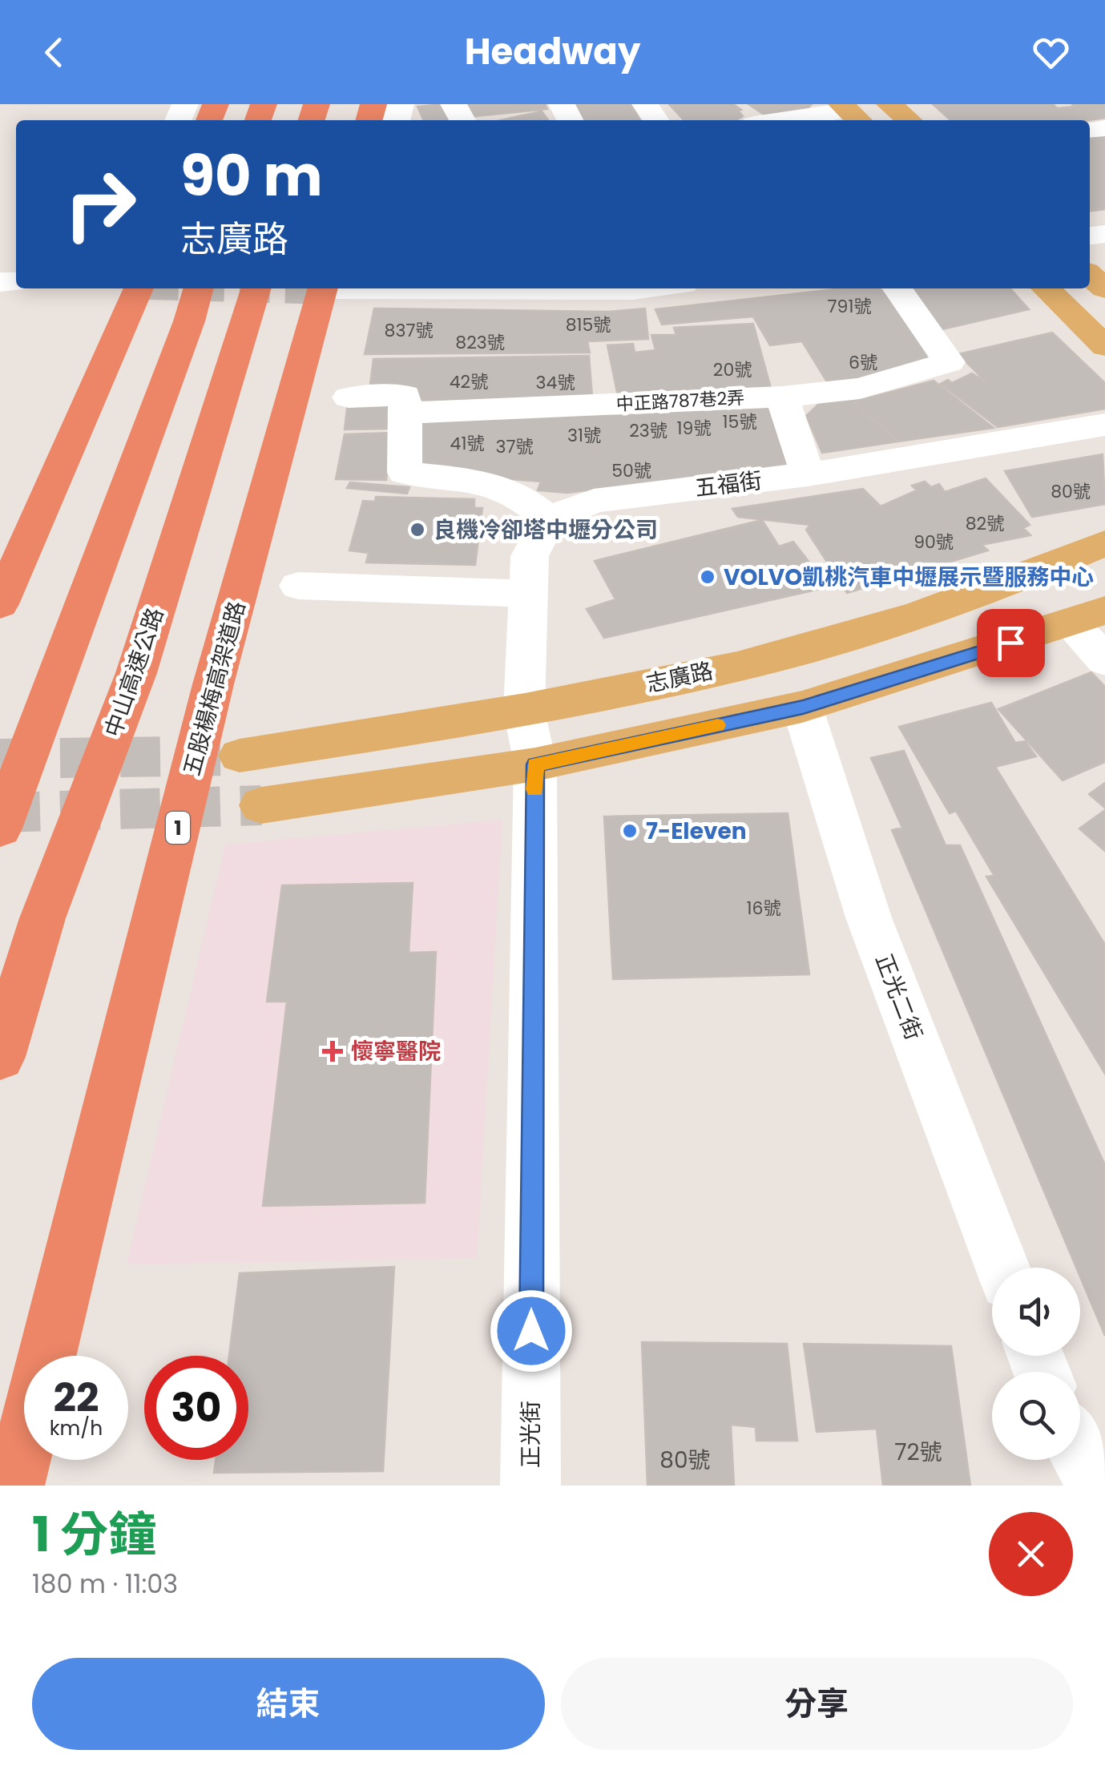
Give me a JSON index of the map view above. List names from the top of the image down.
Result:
{
  "streets": {
    "highway": ["中山高速公路", "五股楊梅高架道路", "1"],
    "main road": ["志廣路"],
    "street": [
      "中正路787巷2弄",
      "五福街",
      "正光二街",
      "正光街"
    ]
  },
  "crossings": [
    ["志廣路", "正光街"]
  ],
  "places": {
    "other": ["良機冷卻塔中壢分公司", "VOLVO凱桃汽車中壢展示暨服務中心", "7-Eleven"],
    "health": ["懷寧醫院"]
  },
  "house_numbers": [
    "791號",
    "815號",
    "837號",
    "823號",
    "6號",
    "20號",
    "42號",
    "34號",
    "15號",
    "19號",
    "23號",
    "31號",
    "41號",
    "37號",
    "50號",
    "80號",
    "82號",
    "90號",
    "16號",
    "72號",
    "80號"
  ],
  "page": {
    "header": "Headway",
    "turn": ["90 m", "志廣路"],
    "speed": "22 km/h",
    "limit": "30",
    "heading": ["1 分鐘", "180 m · 11:03"],
    "buttons": ["結束", "分享"]
  }
}
